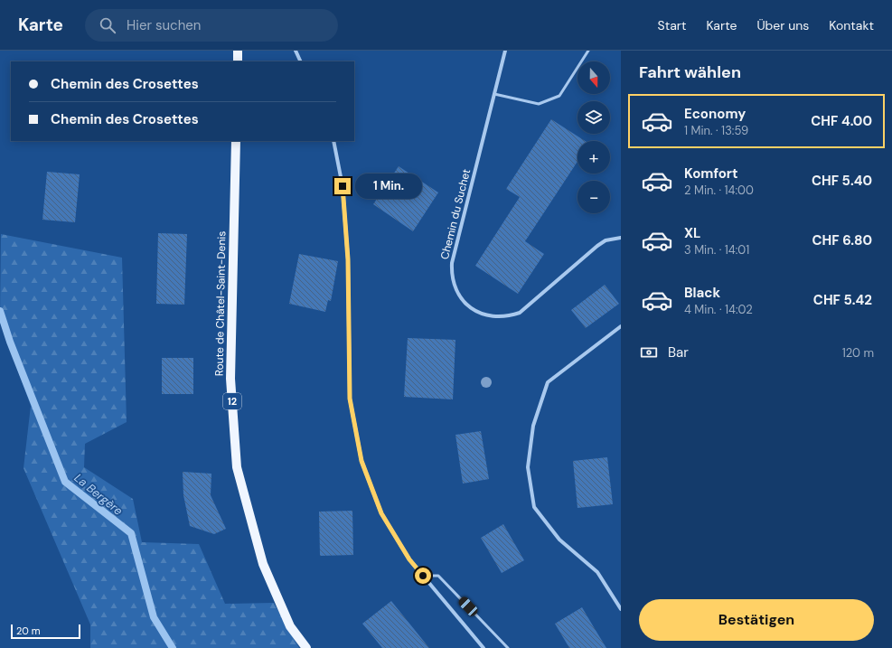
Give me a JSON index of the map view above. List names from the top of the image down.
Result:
{
  "streets": {
    "main road": ["Route de Châtel-Saint-Denis", "12"],
    "street": ["Chemin du Suchet"]
  },
  "water": ["La Bergère"],
  "scale_bar": "20 m",
  "north": "bottom",
  "page": {
    "header": "Karte",
    "search": "Hier suchen",
    "nav": [
      "Start",
      "Karte",
      "Über uns",
      "Kontakt"
    ],
    "heading": "Fahrt wählen",
    "map_buttons": ["+", "−"],
    "banner": ["Chemin des Crosettes", "Chemin des Crosettes"],
    "list": [
      {
        "name": "Economy",
        "note": "1 Min. · 13:59",
        "value": "CHF 4.00"
      },
      {
        "name": "Komfort",
        "note": "2 Min. · 14:00",
        "value": "CHF 5.40"
      },
      {
        "name": "XL",
        "note": "3 Min. · 14:01",
        "value": "CHF 6.80"
      },
      {
        "name": "Black",
        "note": "4 Min. · 14:02",
        "value": "CHF 5.42"
      }
    ],
    "bubble": "1 Min.",
    "pay": ["Bar", "120 m"],
    "buttons": "Bestätigen",
    "scale": "20 m"
  }
}
